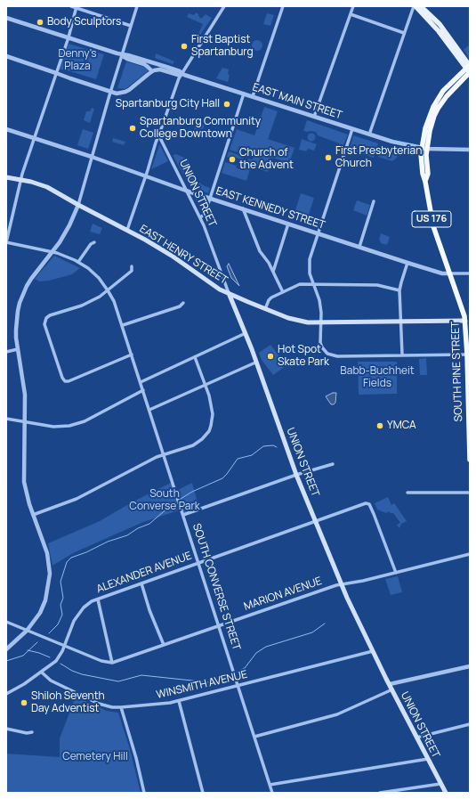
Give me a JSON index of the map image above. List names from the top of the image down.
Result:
{
  "streets": {
    "highway": ["US 176", "SOUTH PINE STREET"],
    "main road": ["UNION STREET", "EAST HENRY STREET"],
    "street": [
      "EAST MAIN STREET",
      "EAST KENNEDY STREET",
      "ALEXANDER AVENUE",
      "SOUTH CONVERSE STREET",
      "MARION AVENUE",
      "WINSMITH AVENUE"
    ]
  },
  "crossings": [
    ["EAST MAIN STREET", "SOUTH PINE STREET"],
    ["UNION STREET", "EAST KENNEDY STREET"],
    ["UNION STREET", "EAST HENRY STREET"],
    ["UNION STREET", "ALEXANDER AVENUE"],
    ["UNION STREET", "MARION AVENUE"],
    ["UNION STREET", "WINSMITH AVENUE"],
    ["EAST KENNEDY STREET", "SOUTH PINE STREET"],
    ["EAST HENRY STREET", "SOUTH PINE STREET"],
    ["ALEXANDER AVENUE", "SOUTH CONVERSE STREET"],
    ["ALEXANDER AVENUE", "MARION AVENUE"],
    ["ALEXANDER AVENUE", "WINSMITH AVENUE"],
    ["SOUTH CONVERSE STREET", "MARION AVENUE"],
    ["SOUTH CONVERSE STREET", "WINSMITH AVENUE"]
  ],
  "parks": [
    "Denny's Plaza",
    "Babb-Buchheit Fields",
    "South Converse Park",
    "Cemetery Hill"
  ],
  "places": [
    "Body Sculptors",
    "First Baptist Spartanburg",
    "Spartanburg City Hall",
    "Spartanburg Community College Downtown",
    "First Presbyterian Church",
    "Church of the Advent",
    "Hot Spot Skate Park",
    "YMCA",
    "Shiloh Seventh Day Adventist"
  ]
}
